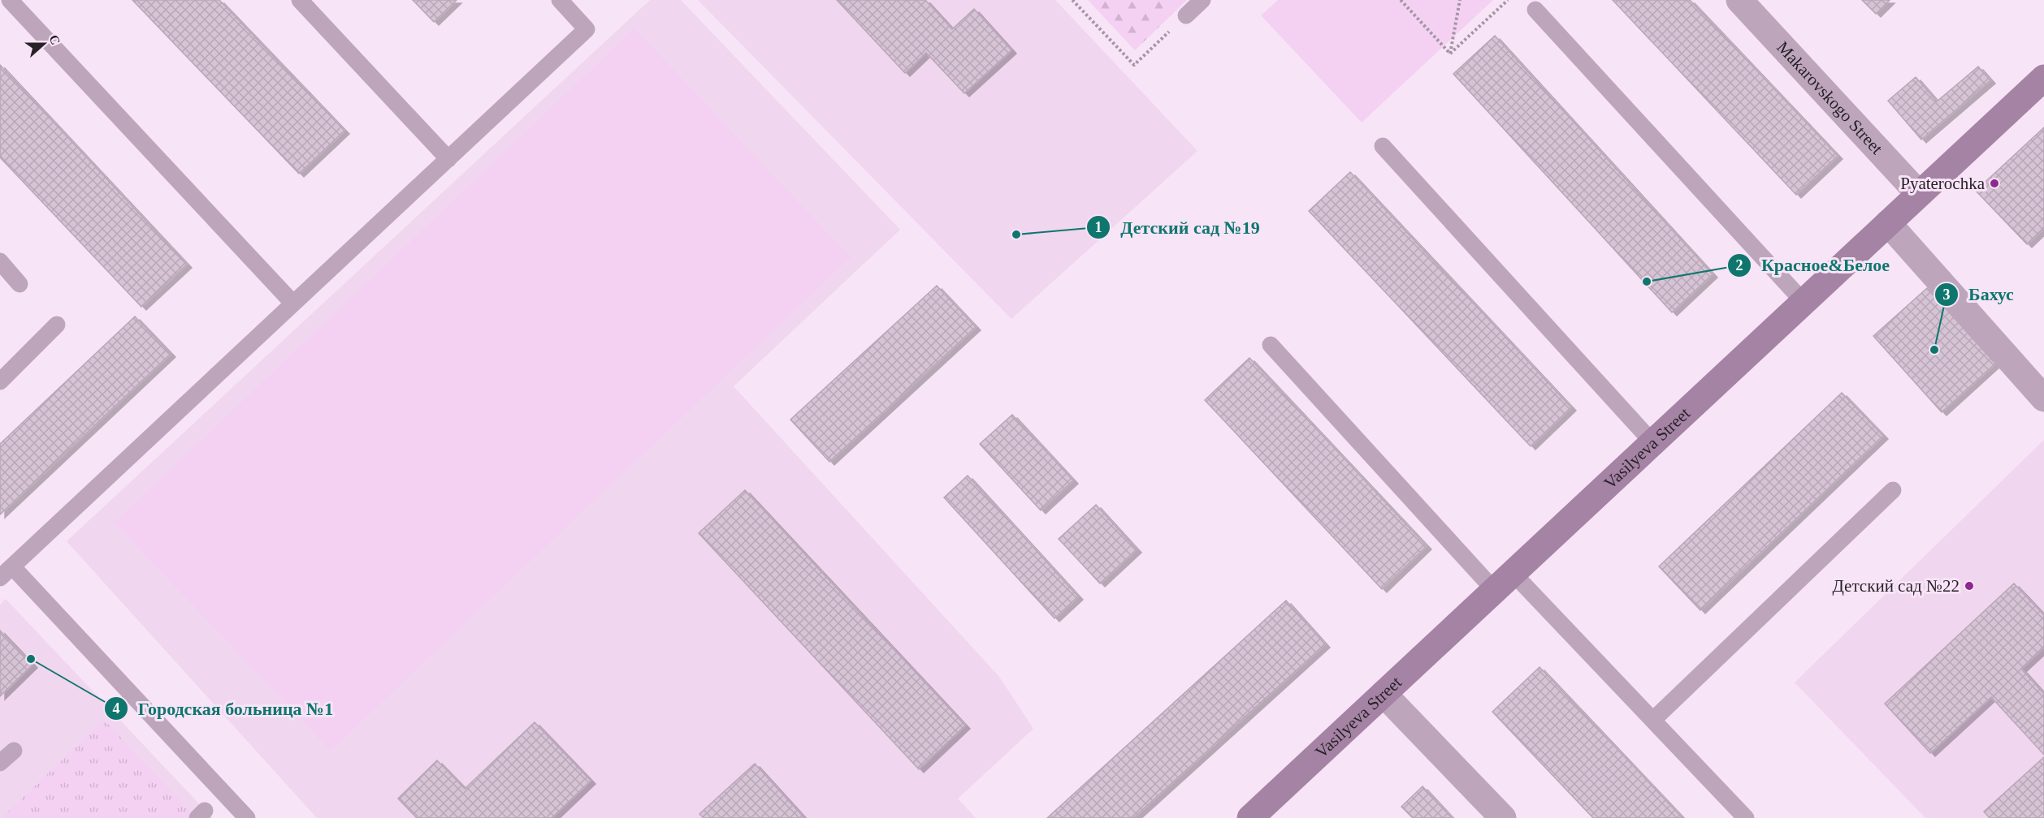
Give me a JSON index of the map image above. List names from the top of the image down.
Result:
{
  "streets": {
    "street": ["Makarovskogo Street", "Vasilyeva Street"]
  },
  "crossings": [
    ["Makarovskogo Street", "Vasilyeva Street"]
  ],
  "places": [
    "Pyaterochka",
    "Детский сад №19",
    "Красное&Белое",
    "Бахус",
    "Детский сад №22",
    "Городская больница №1"
  ],
  "north": "right"
}
